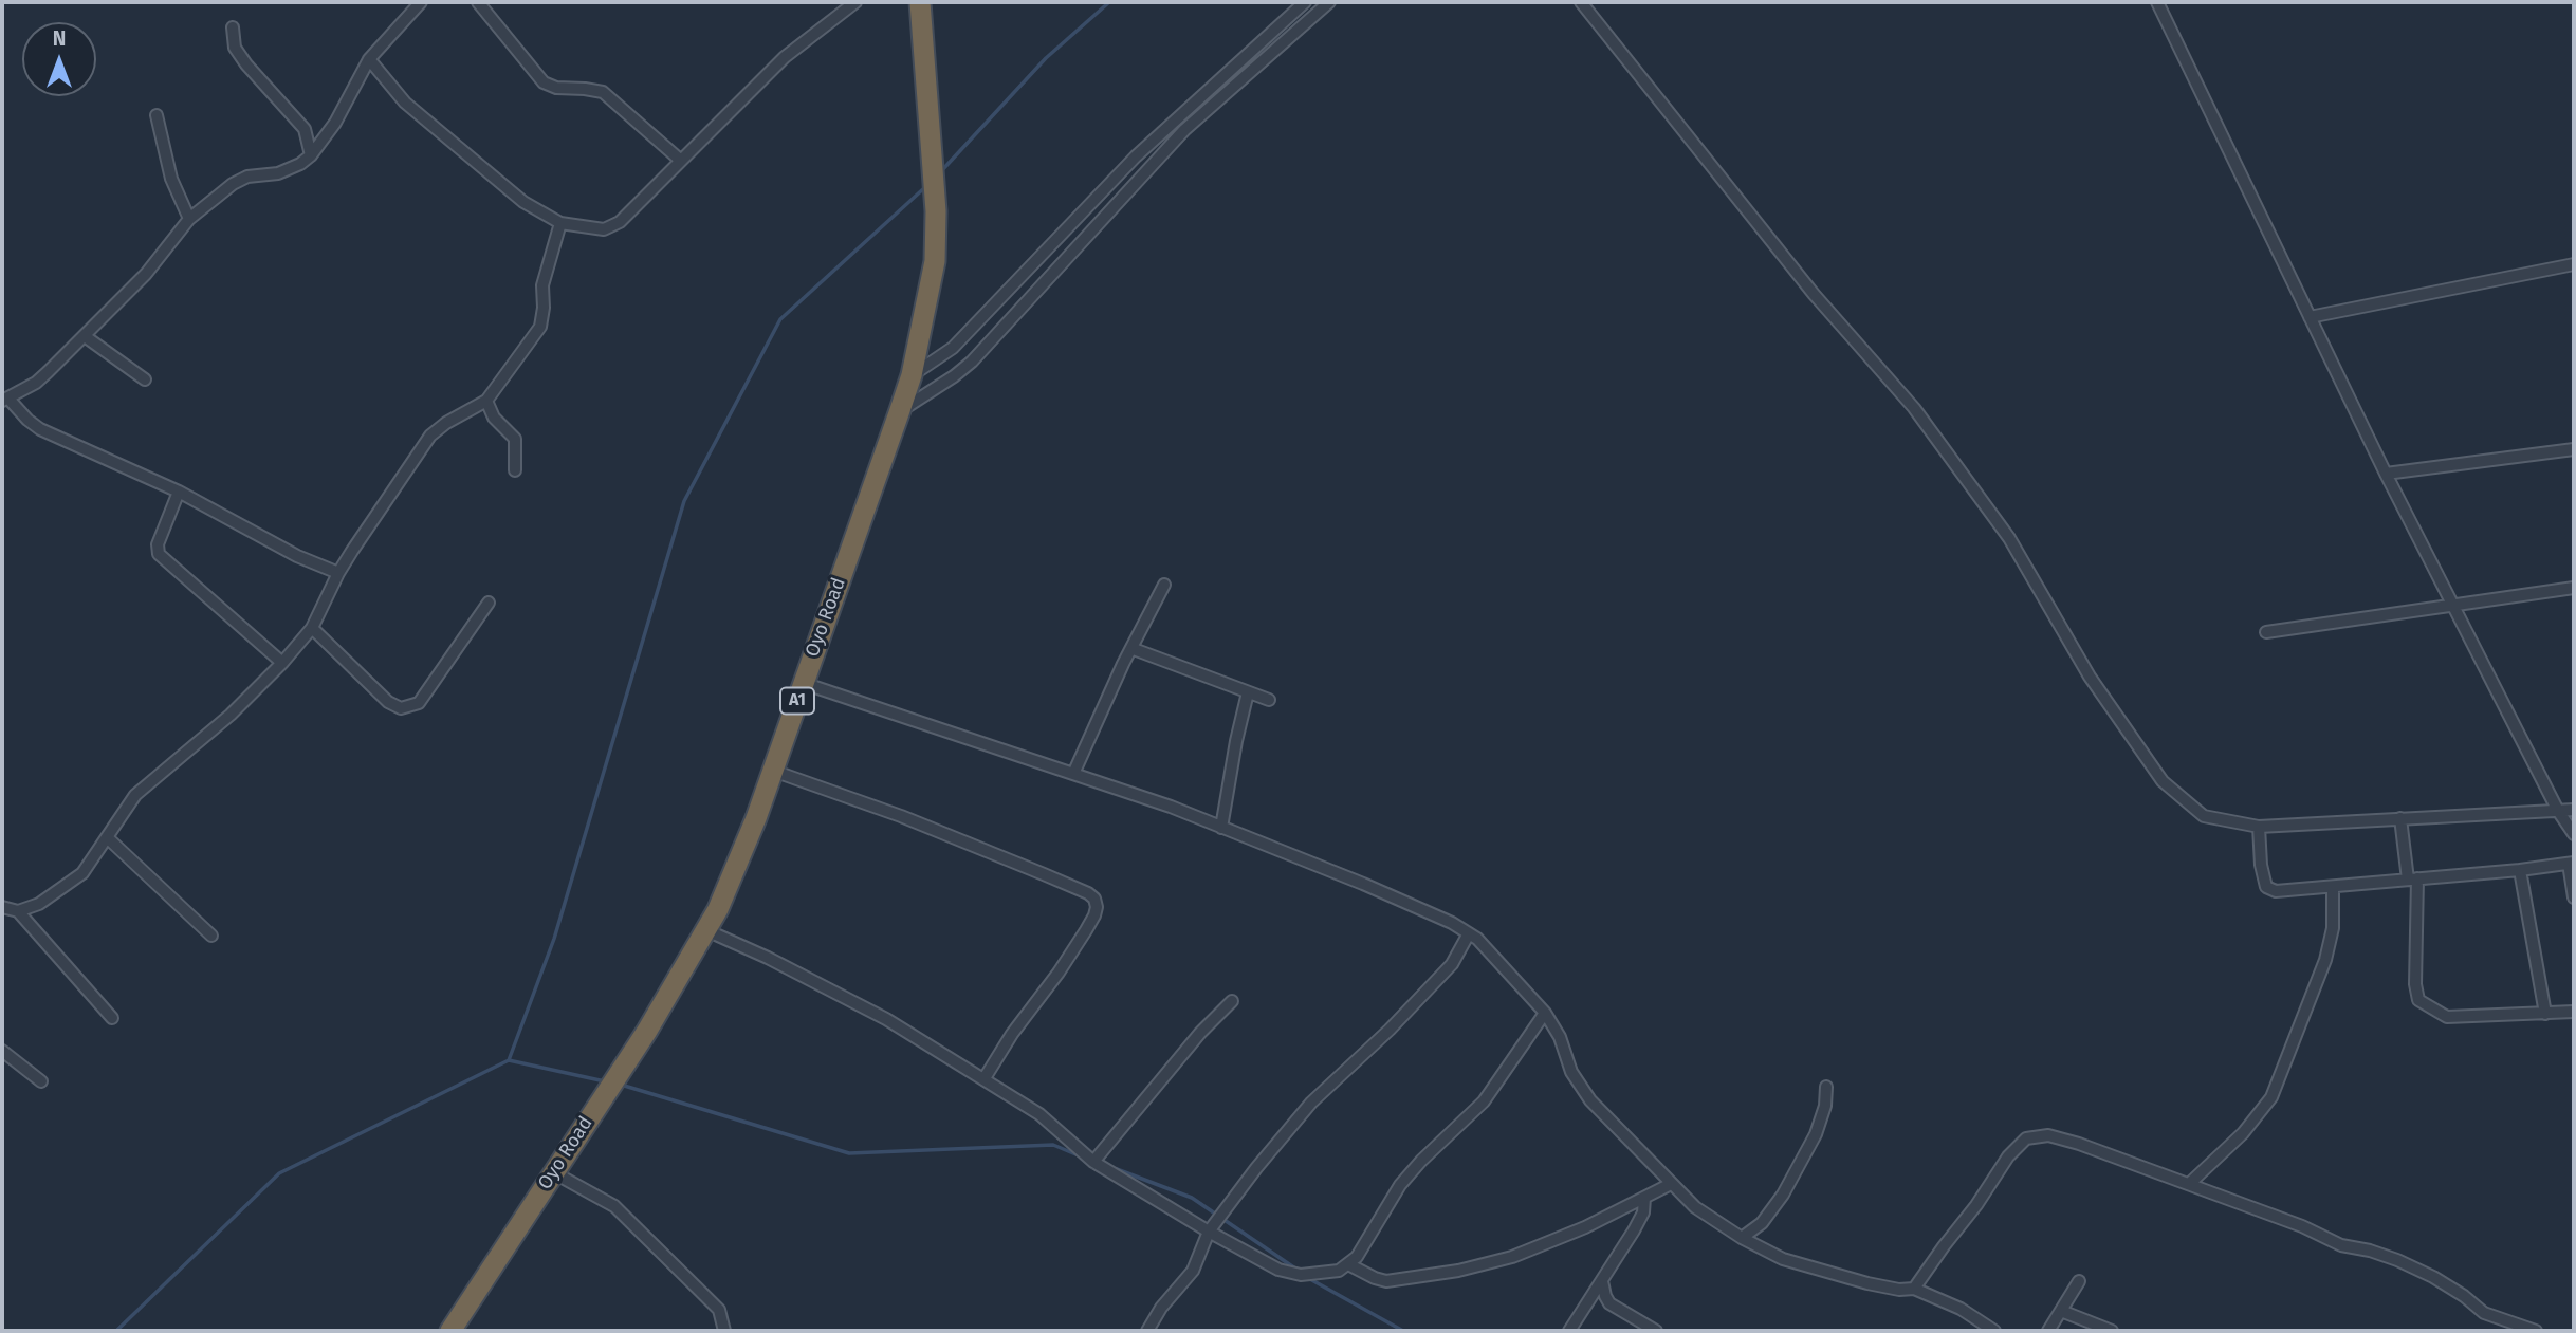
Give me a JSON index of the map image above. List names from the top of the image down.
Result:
{
  "streets": {
    "highway": ["Oyo Road", "A1"]
  },
  "north": "top"
}
